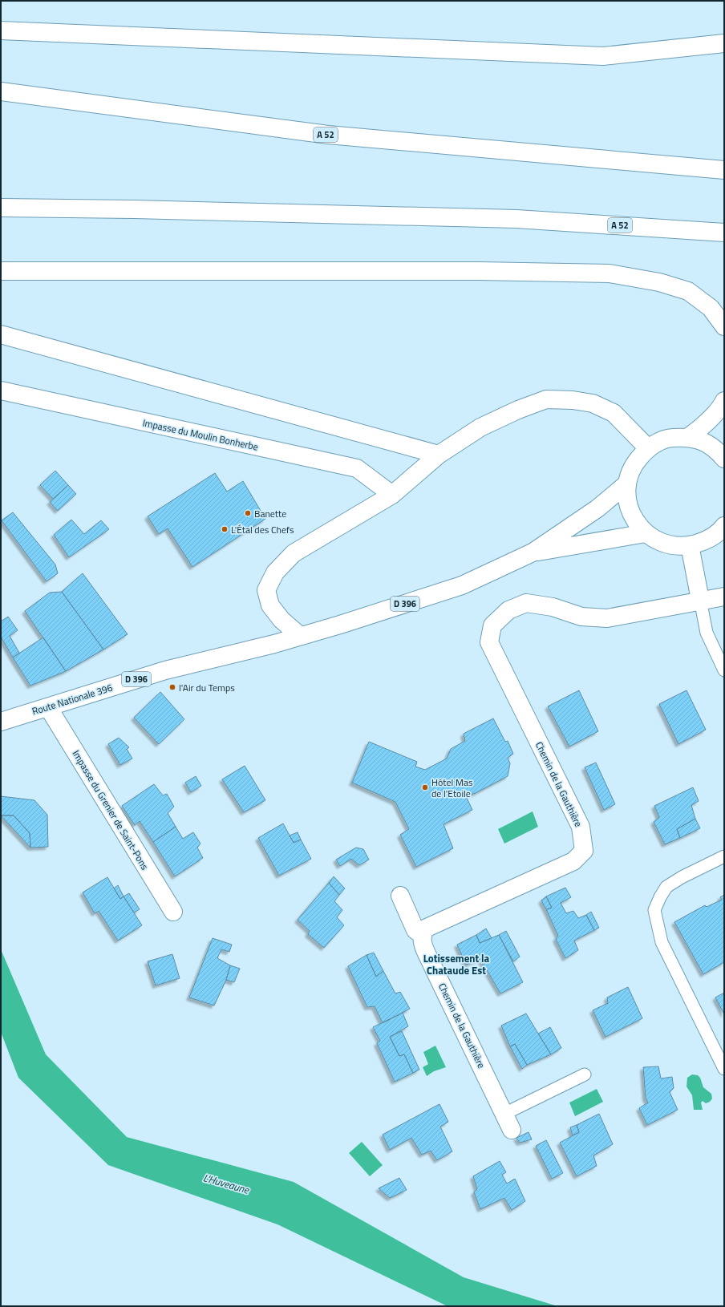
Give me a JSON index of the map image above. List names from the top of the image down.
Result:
{
  "streets": {
    "main road": [
      "A 52",
      "Impasse du Moulin Bonherbe",
      "D 396",
      "Route Nationale 396",
      "Chemin de la Gauthière",
      "Impasse du Grenier de Saint-Pons"
    ]
  },
  "crossings": [
    ["D 396", "Route Nationale 396"],
    ["Route Nationale 396", "Impasse du Grenier de Saint-Pons"]
  ],
  "districts": ["Lotissement la Chataude Est"],
  "water": ["L'Huveaune"],
  "places": [
    "Banette",
    "L'Étal des Chefs",
    "l'Air du Temps",
    "Hôtel Mas de l'Etoile"
  ]
}
